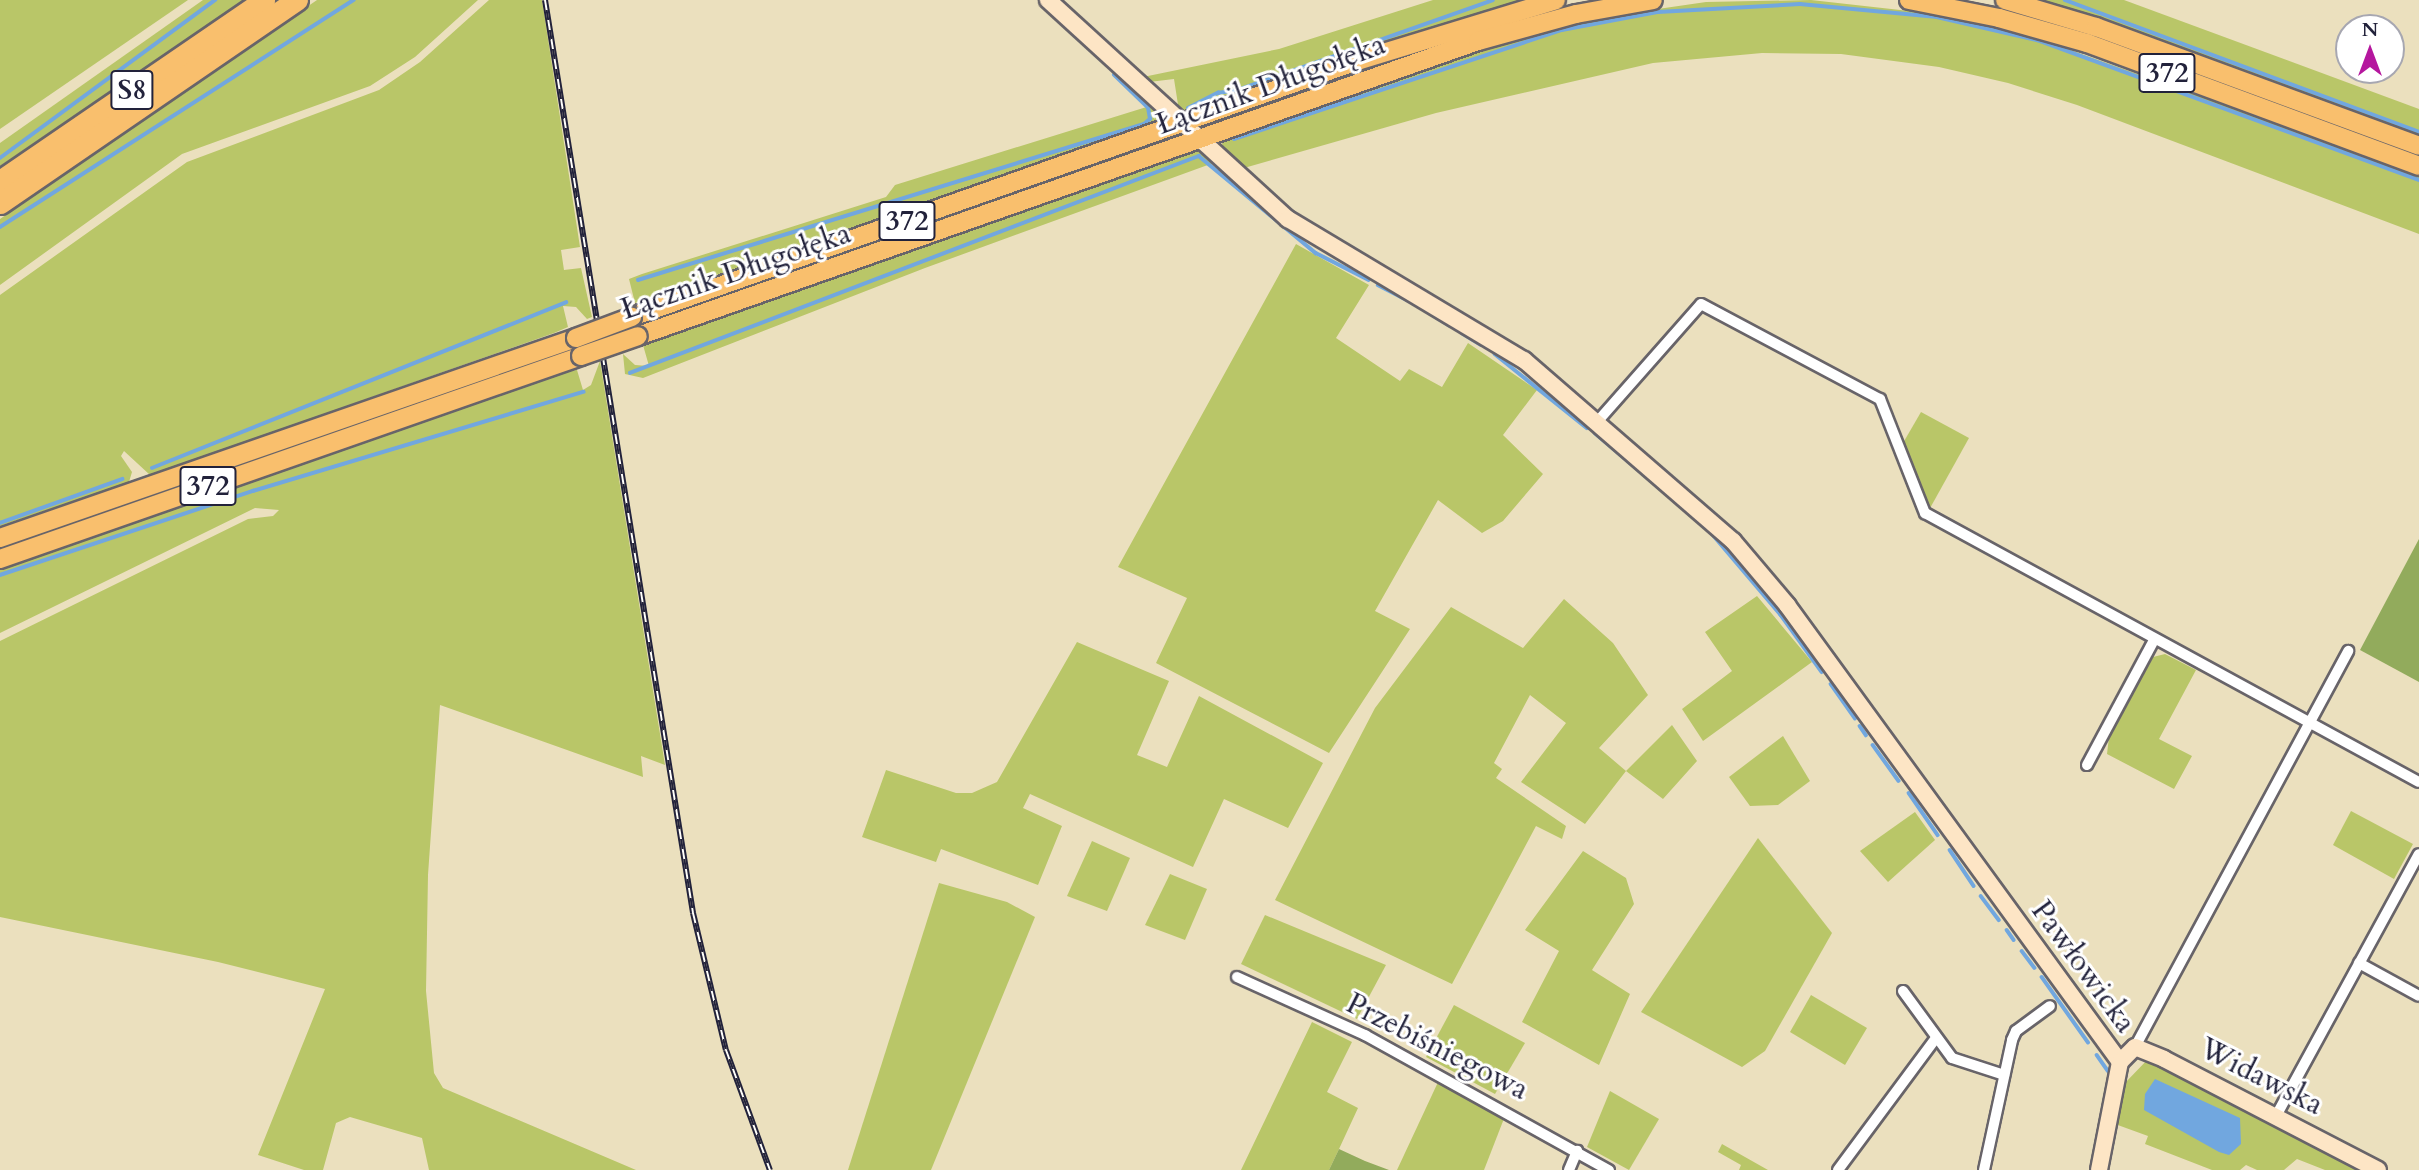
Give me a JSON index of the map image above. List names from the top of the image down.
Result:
{
  "streets": {
    "highway": ["S8"],
    "main road": ["372", "Łącznik Długołęka"],
    "street": ["Pawłowicka", "Przebiśniegowa", "Widawska"]
  },
  "crossings": [
    ["Łącznik Długołęka", "Pawłowicka"]
  ],
  "north": "top"
}
